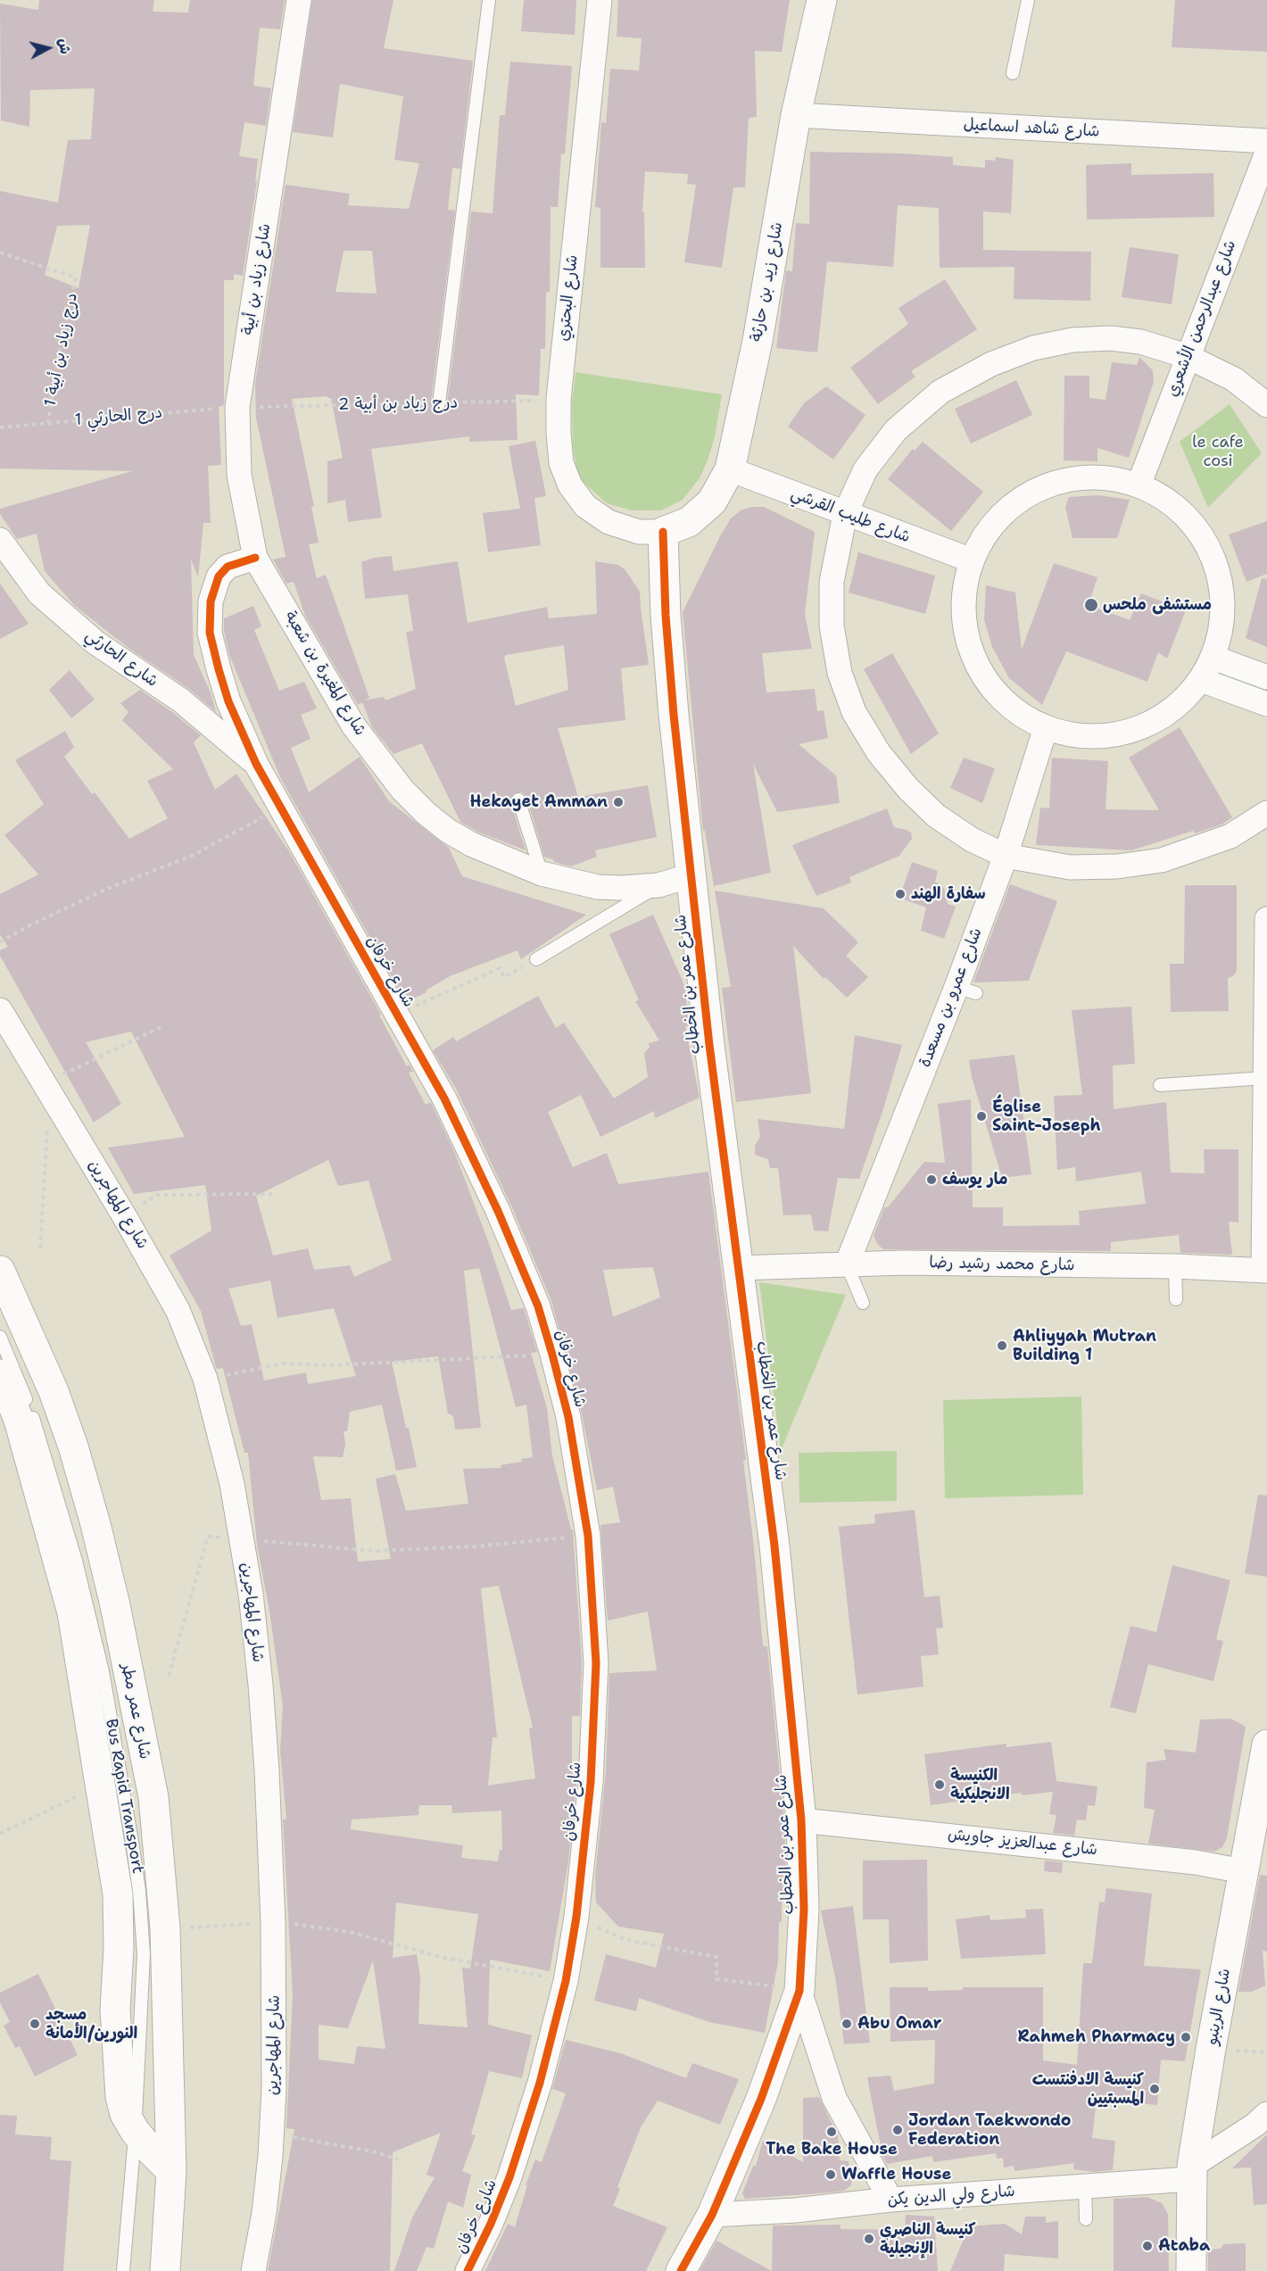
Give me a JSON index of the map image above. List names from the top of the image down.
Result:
{
  "streets": {
    "street": [
      "شارع شاهد اسماعيل",
      "شارع زياد بن أبية",
      "شارع زيد بن حارثة",
      "شارع البحتري",
      "شارع عبدالرحمن الأشعري",
      "شارع طليب القرشي",
      "شارع الحارثي",
      "شارع المغيرة بن شعبة",
      "شارع خرفان",
      "شارع عمر بن الخطاب",
      "شارع عمرو بن مسعدة",
      "شارع المهاجرين",
      "شارع محمد رشيد رضا",
      "شارع عمر مطر",
      "شارع عبدالعزيز جاويش",
      "شارع الرينبو",
      "شارع ولي الدين يكن"
    ],
    "lane": ["Bus Rapid Transport"],
    "path": ["درج زياد بن أبية 1", "درج زياد بن أبية 2", "درج الحارثي 1"]
  },
  "crossings": [
    ["شارع شاهد اسماعيل", "شارع زيد بن حارثة"],
    ["شارع زياد بن أبية", "درج زياد بن أبية 2"],
    ["شارع زياد بن أبية", "درج الحارثي 1"],
    ["شارع زياد بن أبية", "شارع المغيرة بن شعبة"],
    ["شارع زياد بن أبية", "شارع خرفان"],
    ["شارع زيد بن حارثة", "شارع البحتري"],
    ["شارع زيد بن حارثة", "شارع طليب القرشي"],
    ["شارع زيد بن حارثة", "شارع عمر بن الخطاب"],
    ["شارع البحتري", "درج زياد بن أبية 2"],
    ["شارع البحتري", "شارع عمر بن الخطاب"],
    ["درج زياد بن أبية 1", "درج الحارثي 1"],
    ["درج زياد بن أبية 2", "درج الحارثي 1"],
    ["شارع الحارثي", "شارع خرفان"],
    ["شارع المغيرة بن شعبة", "شارع خرفان"],
    ["شارع المغيرة بن شعبة", "شارع عمر بن الخطاب"],
    ["شارع عمر بن الخطاب", "شارع محمد رشيد رضا"],
    ["شارع عمر بن الخطاب", "شارع عبدالعزيز جاويش"],
    ["شارع عمر بن الخطاب", "شارع ولي الدين يكن"],
    ["شارع عمرو بن مسعدة", "شارع محمد رشيد رضا"],
    ["شارع عبدالعزيز جاويش", "شارع الرينبو"],
    ["شارع الرينبو", "شارع ولي الدين يكن"]
  ],
  "parks": ["le cafe cosi"],
  "places": [
    "مستشفى ملحس",
    "Hekayet Amman",
    "سفارة الهند",
    "Église Saint-Joseph",
    "مار يوسف",
    "Ahliyyah Mutran Building 1",
    "الكنيسة الانجليكية",
    "مسجد النورين/الأمانة",
    "Abu Omar",
    "Rahmeh Pharmacy",
    "كنيسة الادفنتست المسبتيين",
    "Jordan Taekwondo Federation",
    "The Bake House",
    "Waffle House",
    "كنيسة الناصري الإنجيلية",
    "Ataba"
  ],
  "north": "right"
}
